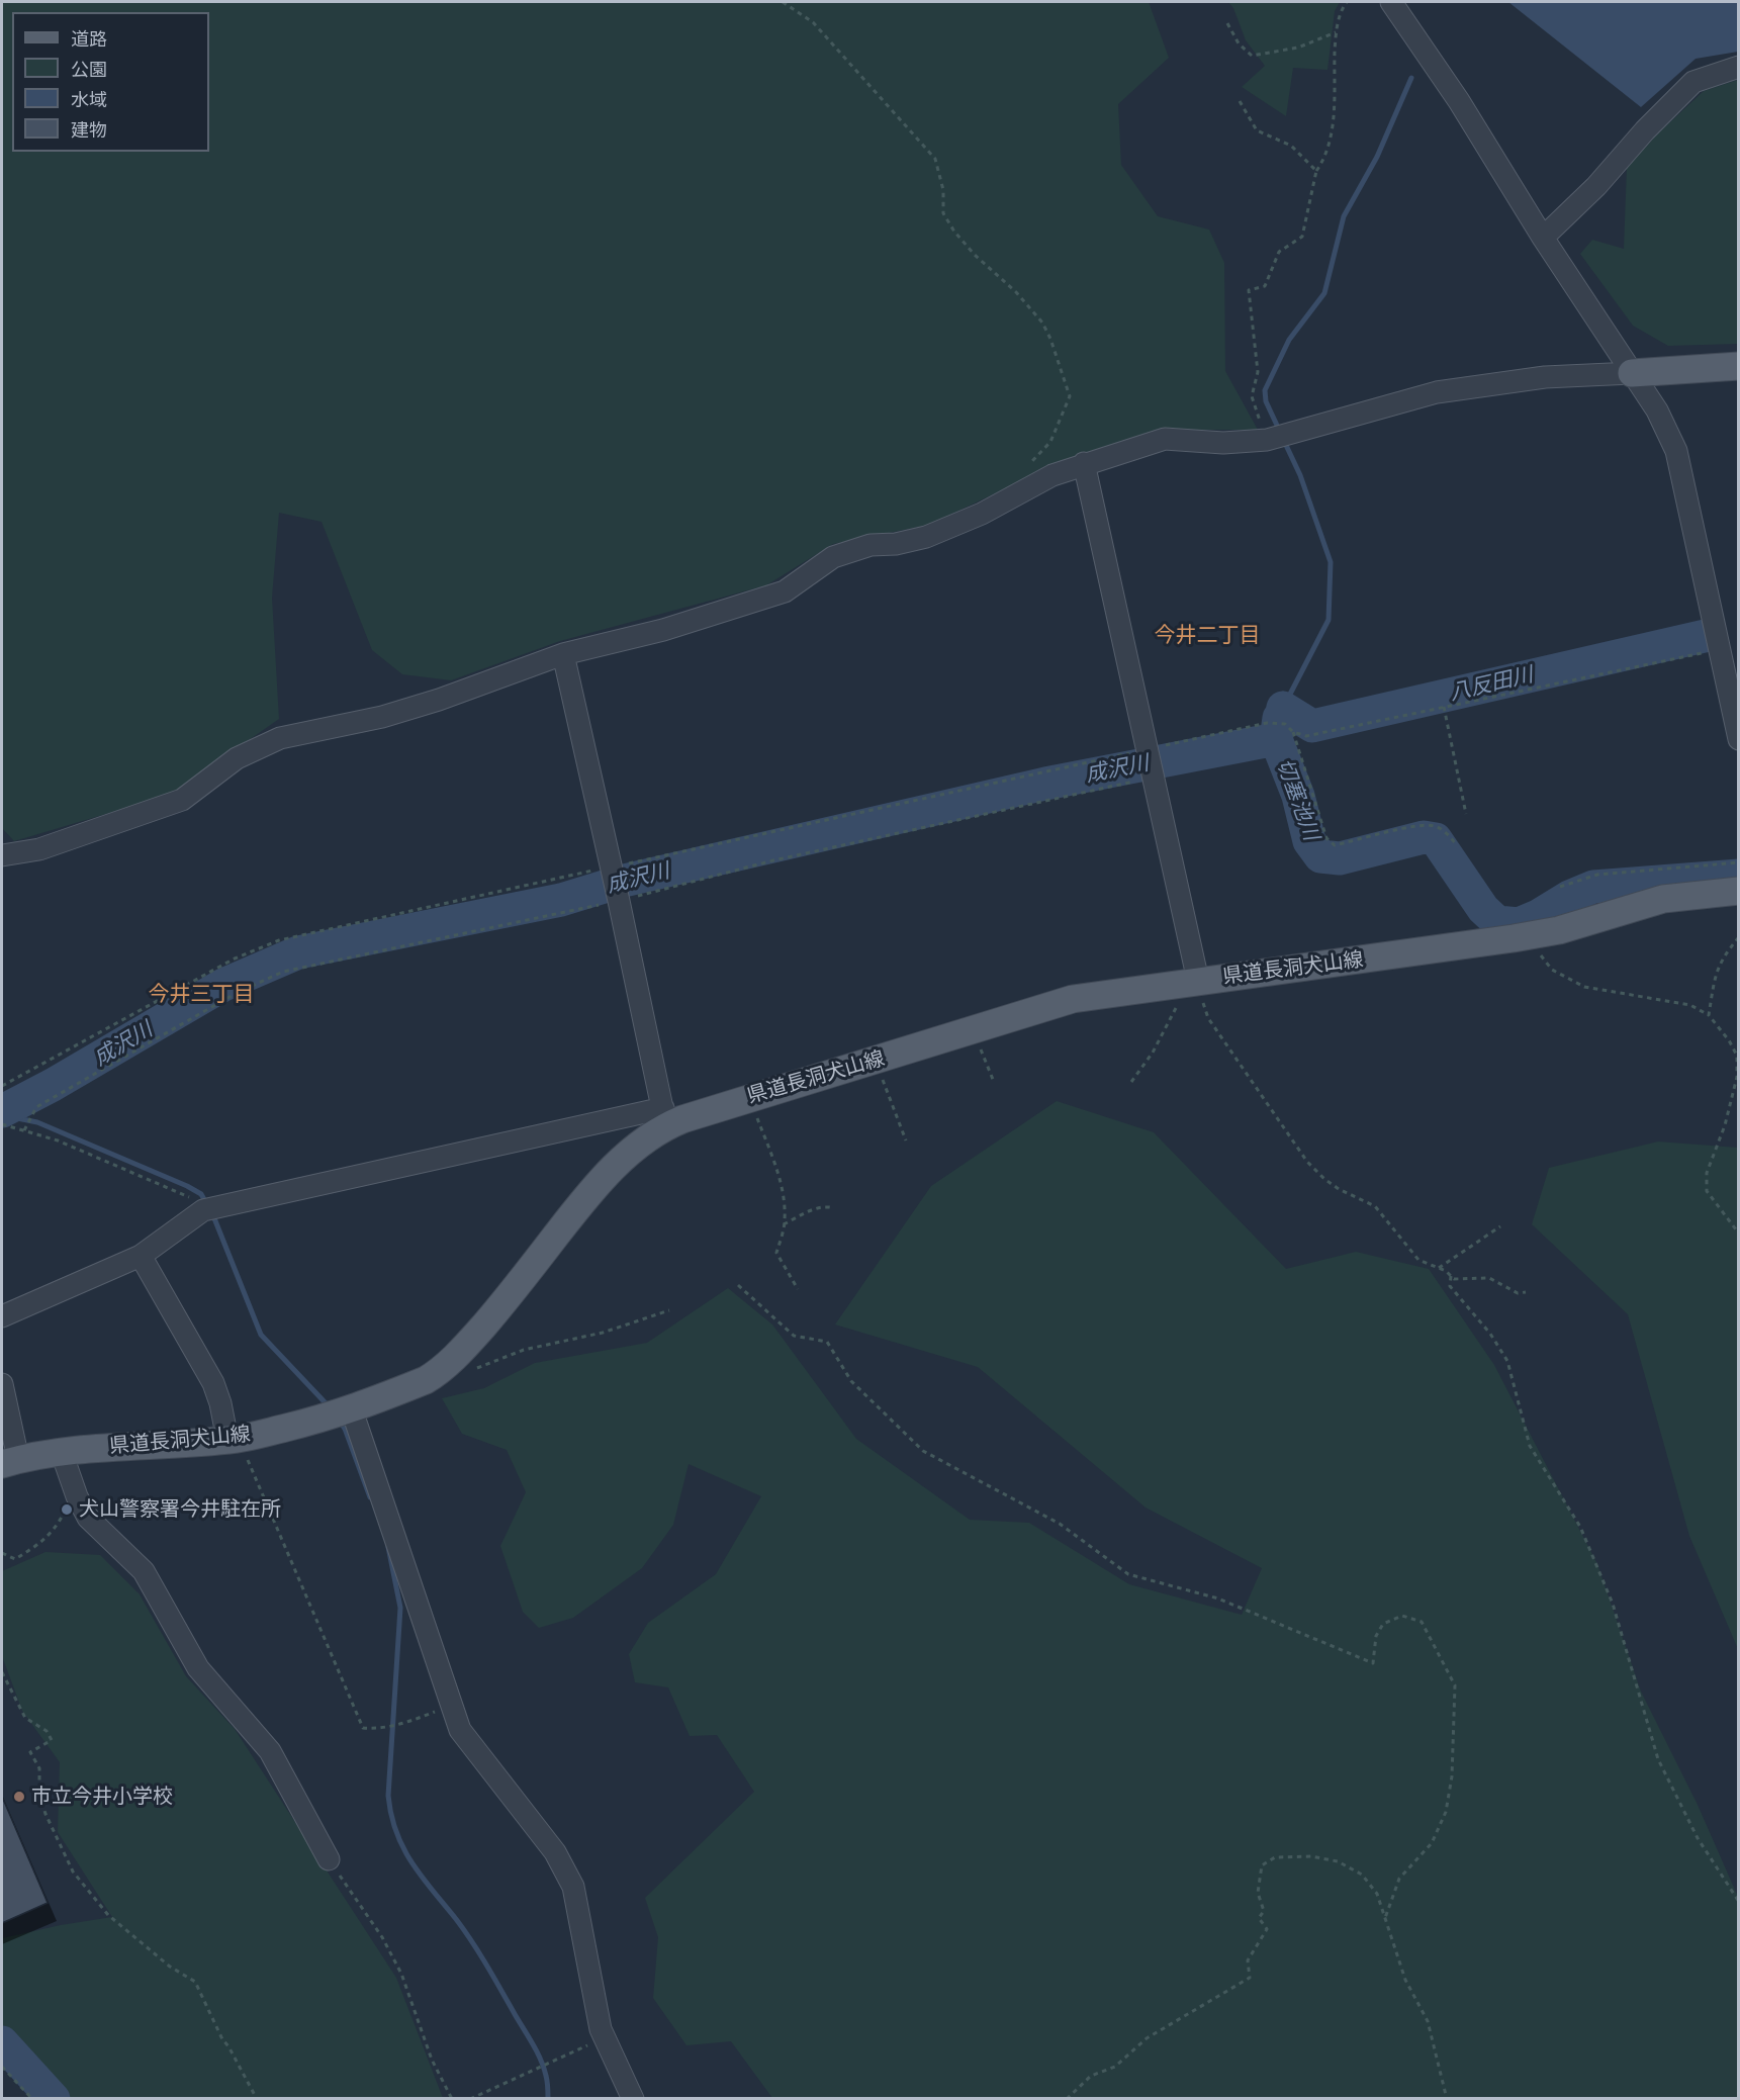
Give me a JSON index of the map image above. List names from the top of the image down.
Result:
{
  "streets": {
    "main road": ["県道長洞犬山線"]
  },
  "districts": ["今井二丁目", "今井三丁目"],
  "water": ["八反田川", "成沢川", "切塞池川"],
  "places": ["犬山警察署今井駐在所", "市立今井小学校"],
  "legend": [
    "道路",
    "公園",
    "水域",
    "建物"
  ]
}
